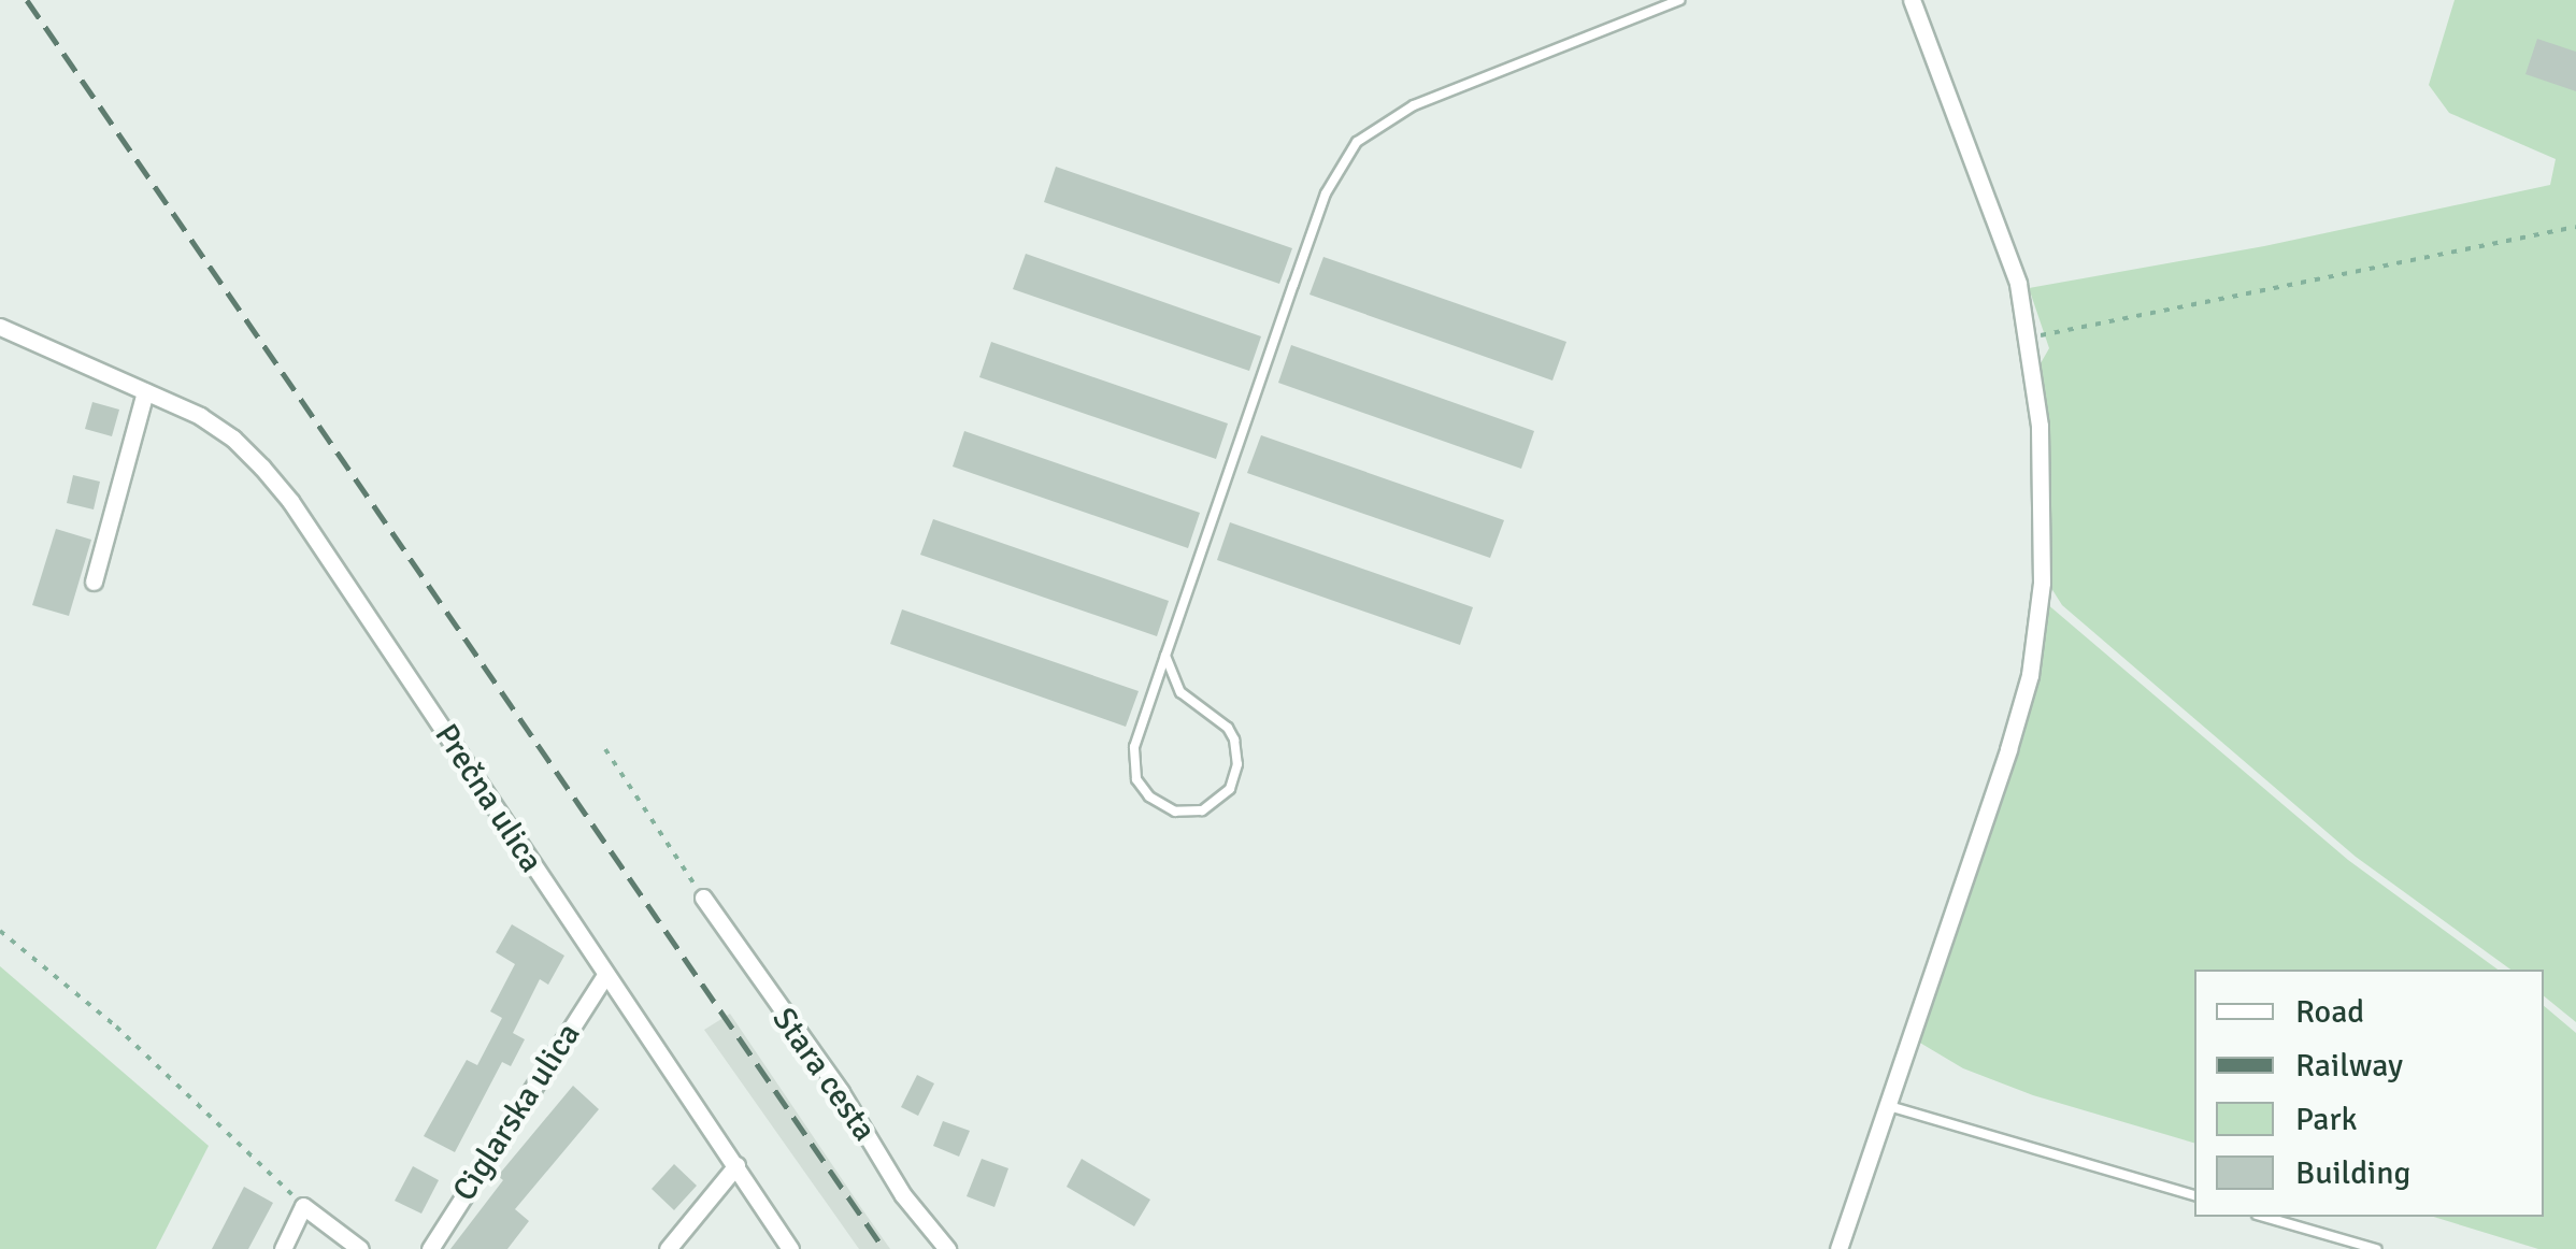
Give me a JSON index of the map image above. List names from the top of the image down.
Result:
{
  "streets": {
    "street": ["Prečna ulica", "Stara cesta", "Ciglarska ulica"]
  },
  "crossings": [
    ["Prečna ulica", "Ciglarska ulica"]
  ],
  "legend": [
    "Road",
    "Railway",
    "Park",
    "Building"
  ]
}
